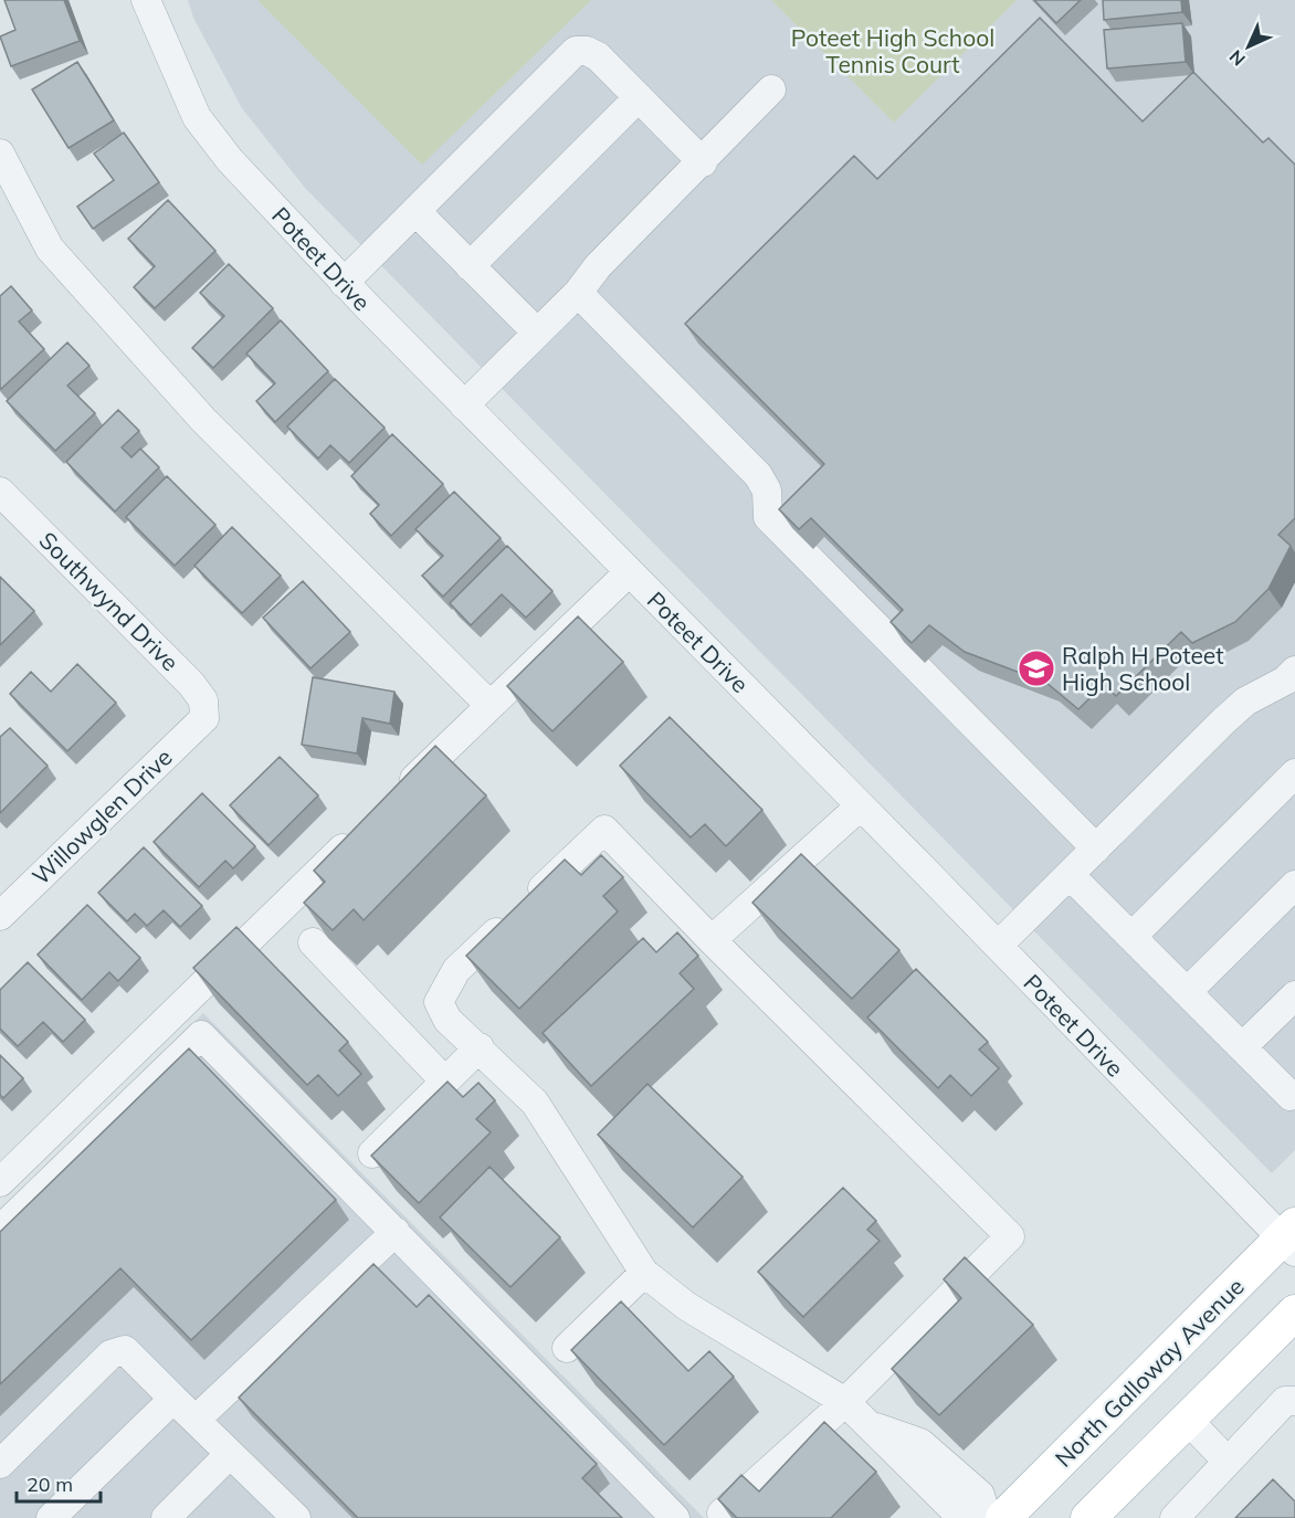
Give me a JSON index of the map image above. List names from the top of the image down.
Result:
{
  "streets": {
    "main road": ["North Galloway Avenue"],
    "street": ["Poteet Drive", "Southwynd Drive", "Willowglen Drive"]
  },
  "crossings": [
    ["Poteet Drive", "North Galloway Avenue"],
    ["Southwynd Drive", "Willowglen Drive"]
  ],
  "parks": ["Poteet High School Tennis Court"],
  "places": {
    "school or university": ["Ralph H Poteet High School"]
  },
  "scale_bar": "20 m",
  "north": "bottom left"
}
